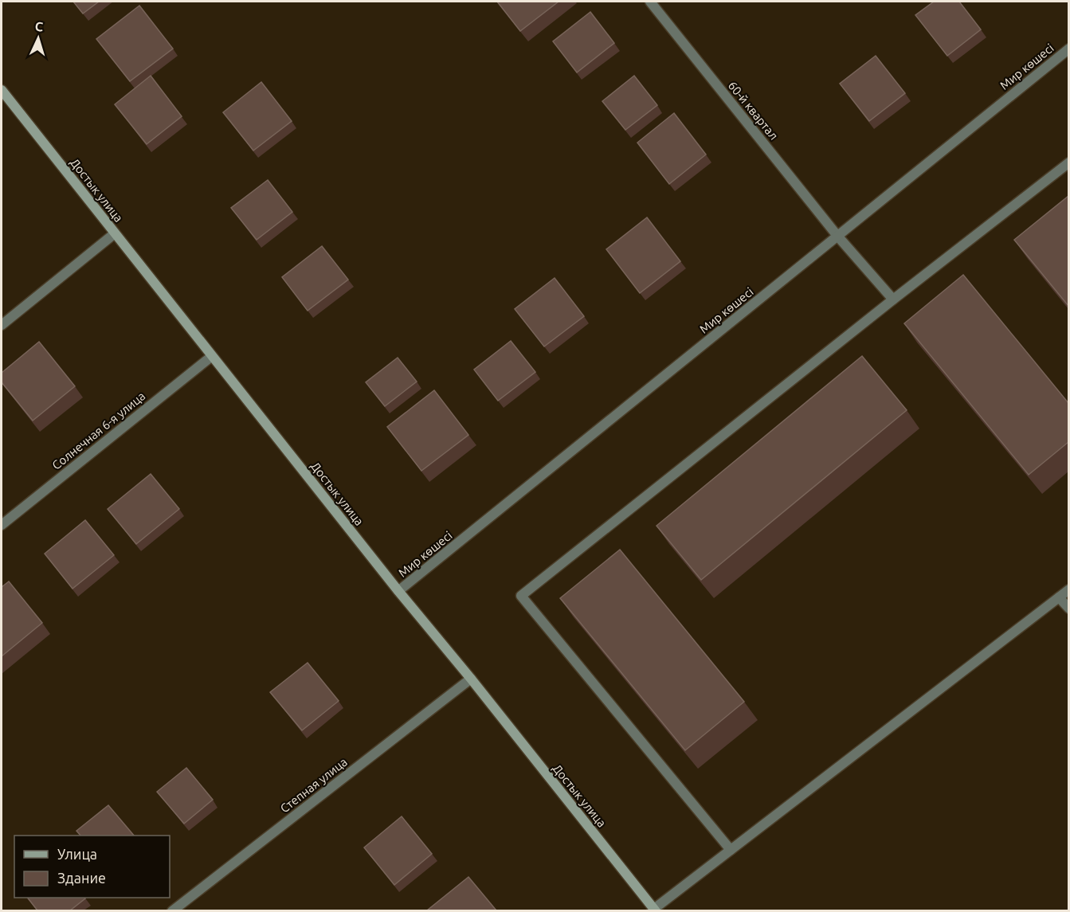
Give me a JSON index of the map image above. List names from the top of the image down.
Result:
{
  "streets": {
    "street": [
      "Мир көшесі",
      "60-й квартал",
      "Достык улица",
      "Солнечная 6-я улица",
      "Степная улица"
    ]
  },
  "crossings": [
    ["Мир көшесі", "60-й квартал"],
    ["Мир көшесі", "Достык улица"],
    ["Достык улица", "Солнечная 6-я улица"],
    ["Достык улица", "Степная улица"]
  ],
  "legend": ["Улица", "Здание"],
  "north": "top"
}
